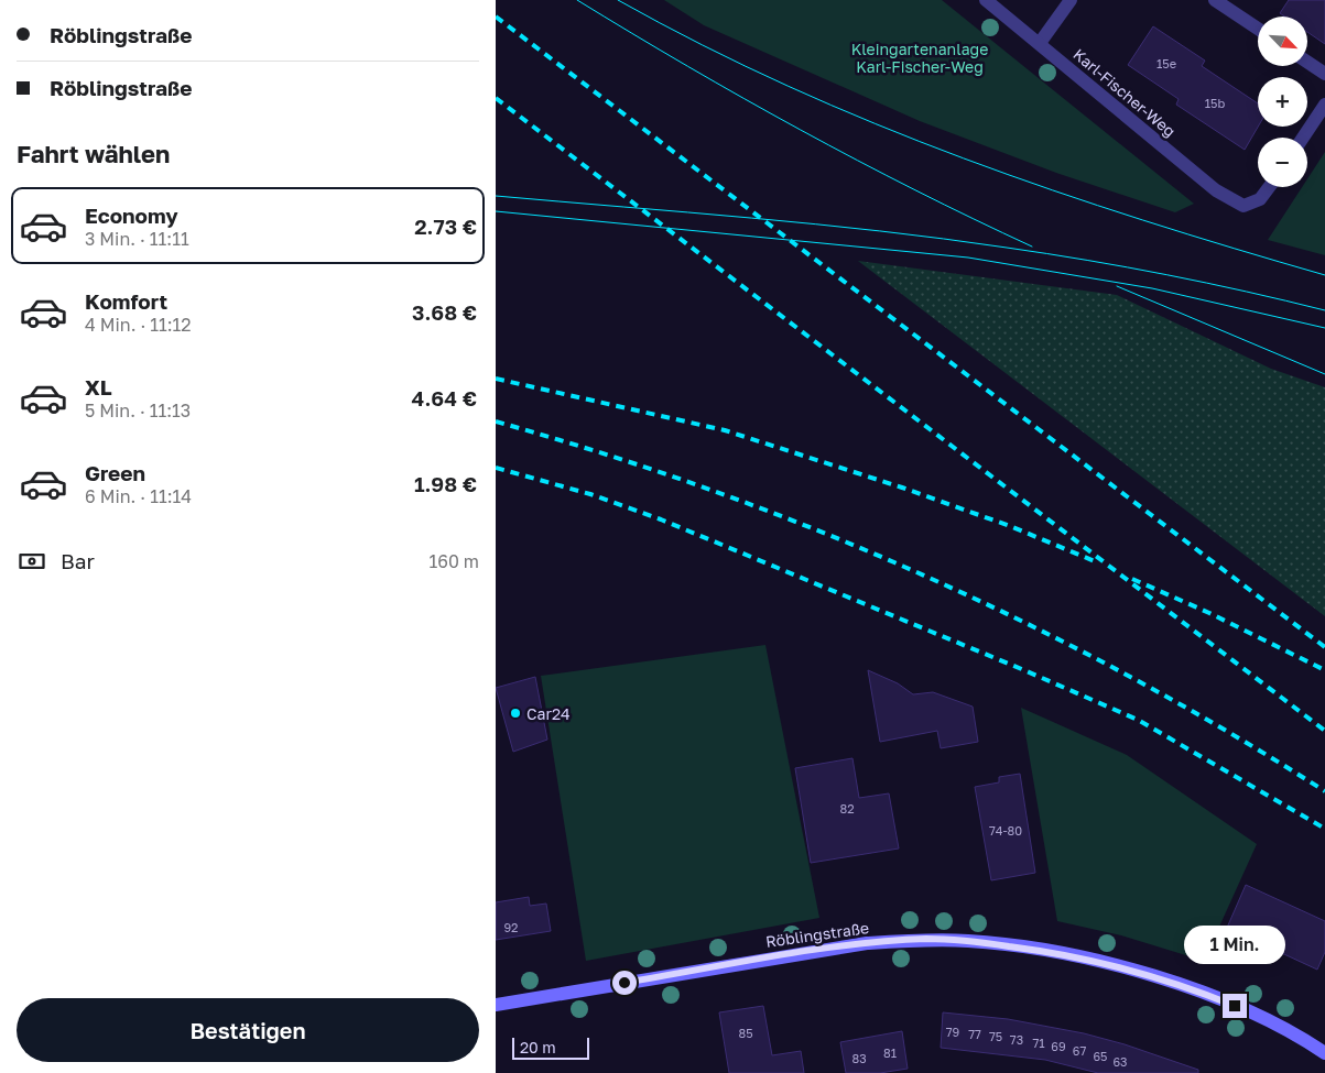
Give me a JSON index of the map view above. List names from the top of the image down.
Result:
{
  "streets": {
    "street": ["Karl-Fischer-Weg", "Röblingstraße"]
  },
  "parks": ["Kleingartenanlage Karl-Fischer-Weg"],
  "places": ["Car24"],
  "house_numbers": [
    "15e",
    "15b",
    "82",
    "74-80",
    "92",
    "79",
    "85",
    "77",
    "75",
    "73",
    "71",
    "69",
    "67",
    "81",
    "65",
    "83",
    "63"
  ],
  "scale_bar": "20 m",
  "north": "bottom right",
  "page": {
    "banner": ["Röblingstraße", "Röblingstraße"],
    "map_buttons": ["+", "−"],
    "heading": "Fahrt wählen",
    "list": [
      {
        "name": "Economy",
        "note": "3 Min. · 11:11",
        "value": "2.73 €"
      },
      {
        "name": "Komfort",
        "note": "4 Min. · 11:12",
        "value": "3.68 €"
      },
      {
        "name": "XL",
        "note": "5 Min. · 11:13",
        "value": "4.64 €"
      },
      {
        "name": "Green",
        "note": "6 Min. · 11:14",
        "value": "1.98 €"
      }
    ],
    "pay": ["Bar", "160 m"],
    "bubble": "1 Min.",
    "buttons": "Bestätigen",
    "scale": "20 m"
  }
}
